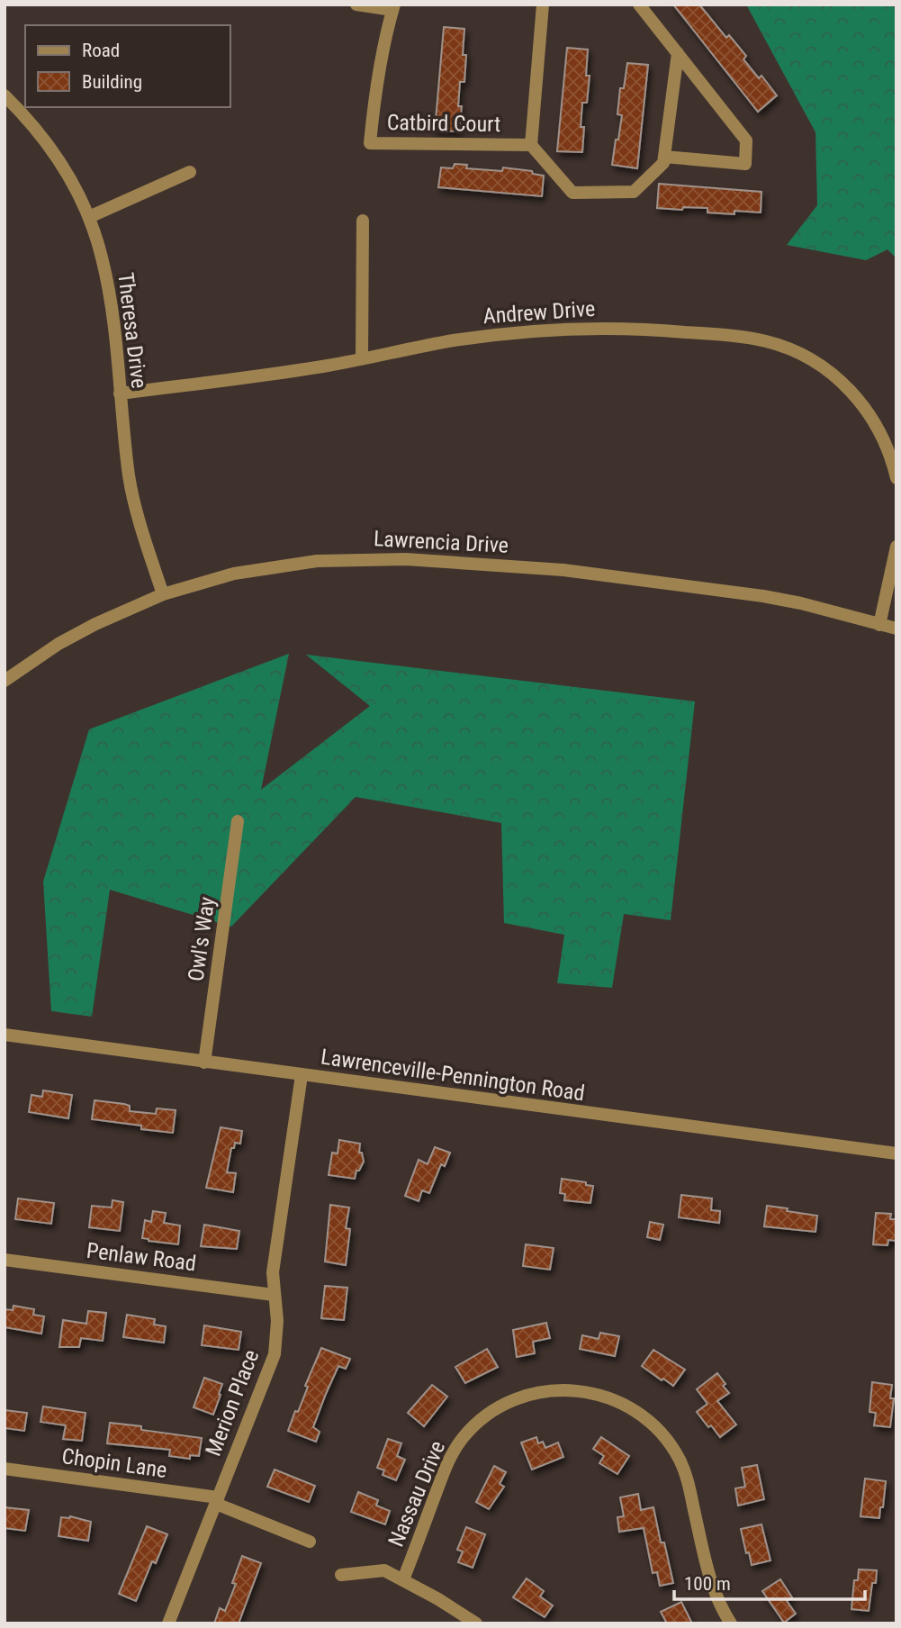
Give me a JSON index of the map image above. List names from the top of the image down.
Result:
{
  "streets": {
    "street": [
      "Catbird Court",
      "Andrew Drive",
      "Theresa Drive",
      "Lawrencia Drive",
      "Owl's Way",
      "Lawrenceville-Pennington Road",
      "Penlaw Road",
      "Merion Place",
      "Chopin Lane",
      "Nassau Drive"
    ]
  },
  "crossings": [
    ["Andrew Drive", "Theresa Drive"],
    ["Theresa Drive", "Lawrencia Drive"],
    ["Owl's Way", "Lawrenceville-Pennington Road"],
    ["Lawrenceville-Pennington Road", "Merion Place"],
    ["Penlaw Road", "Merion Place"],
    ["Merion Place", "Chopin Lane"]
  ],
  "legend": ["Road", "Building"],
  "scale_bar": "100 m"
}
